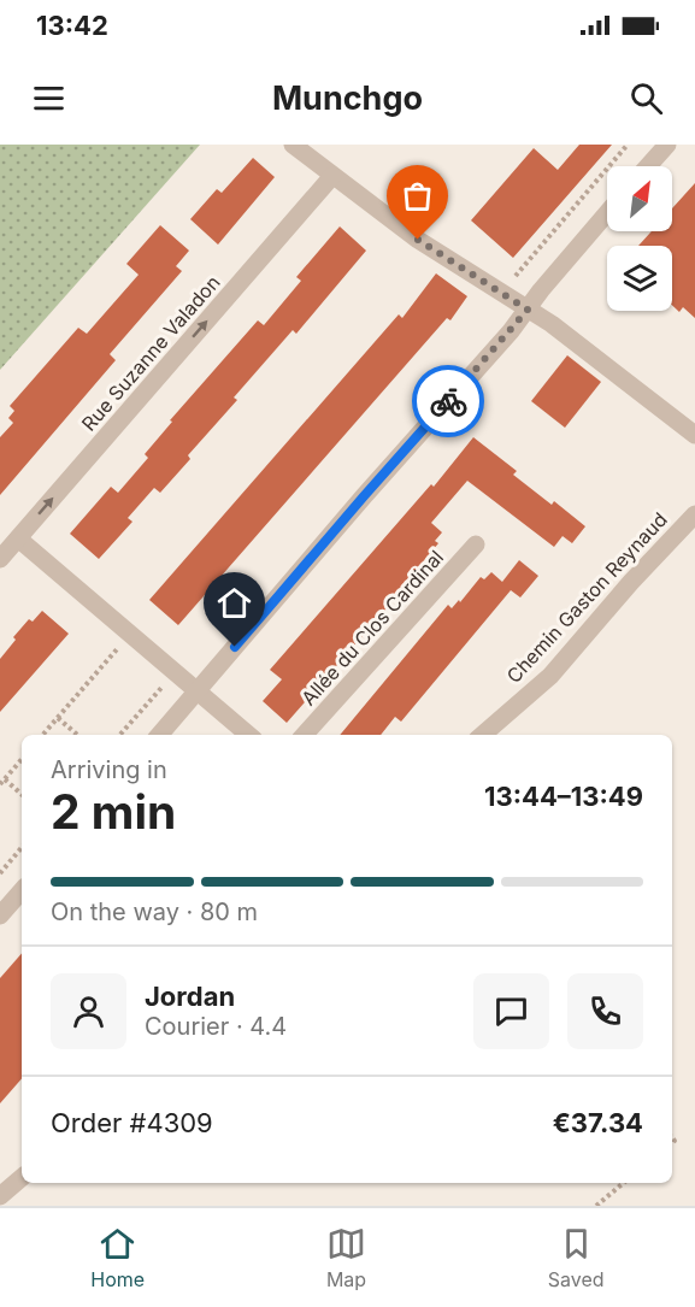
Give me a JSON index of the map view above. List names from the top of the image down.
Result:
{
  "streets": {
    "street": ["Rue Suzanne Valadon", "Chemin Gaston Reynaud", "Allée du Clos Cardinal"]
  },
  "one_way": ["Rue Suzanne Valadon"],
  "north": "top right",
  "page": {
    "status": "13:42",
    "header": "Munchgo",
    "heading": ["2 min", "Arriving in", "13:44–13:49"],
    "panel": [
      "Jordan",
      "Courier · 4.4",
      "Order #4309",
      "€37.34"
    ],
    "bar": "On the way · 80 m",
    "tabs": ["Home", "Map", "Saved"]
  }
}
